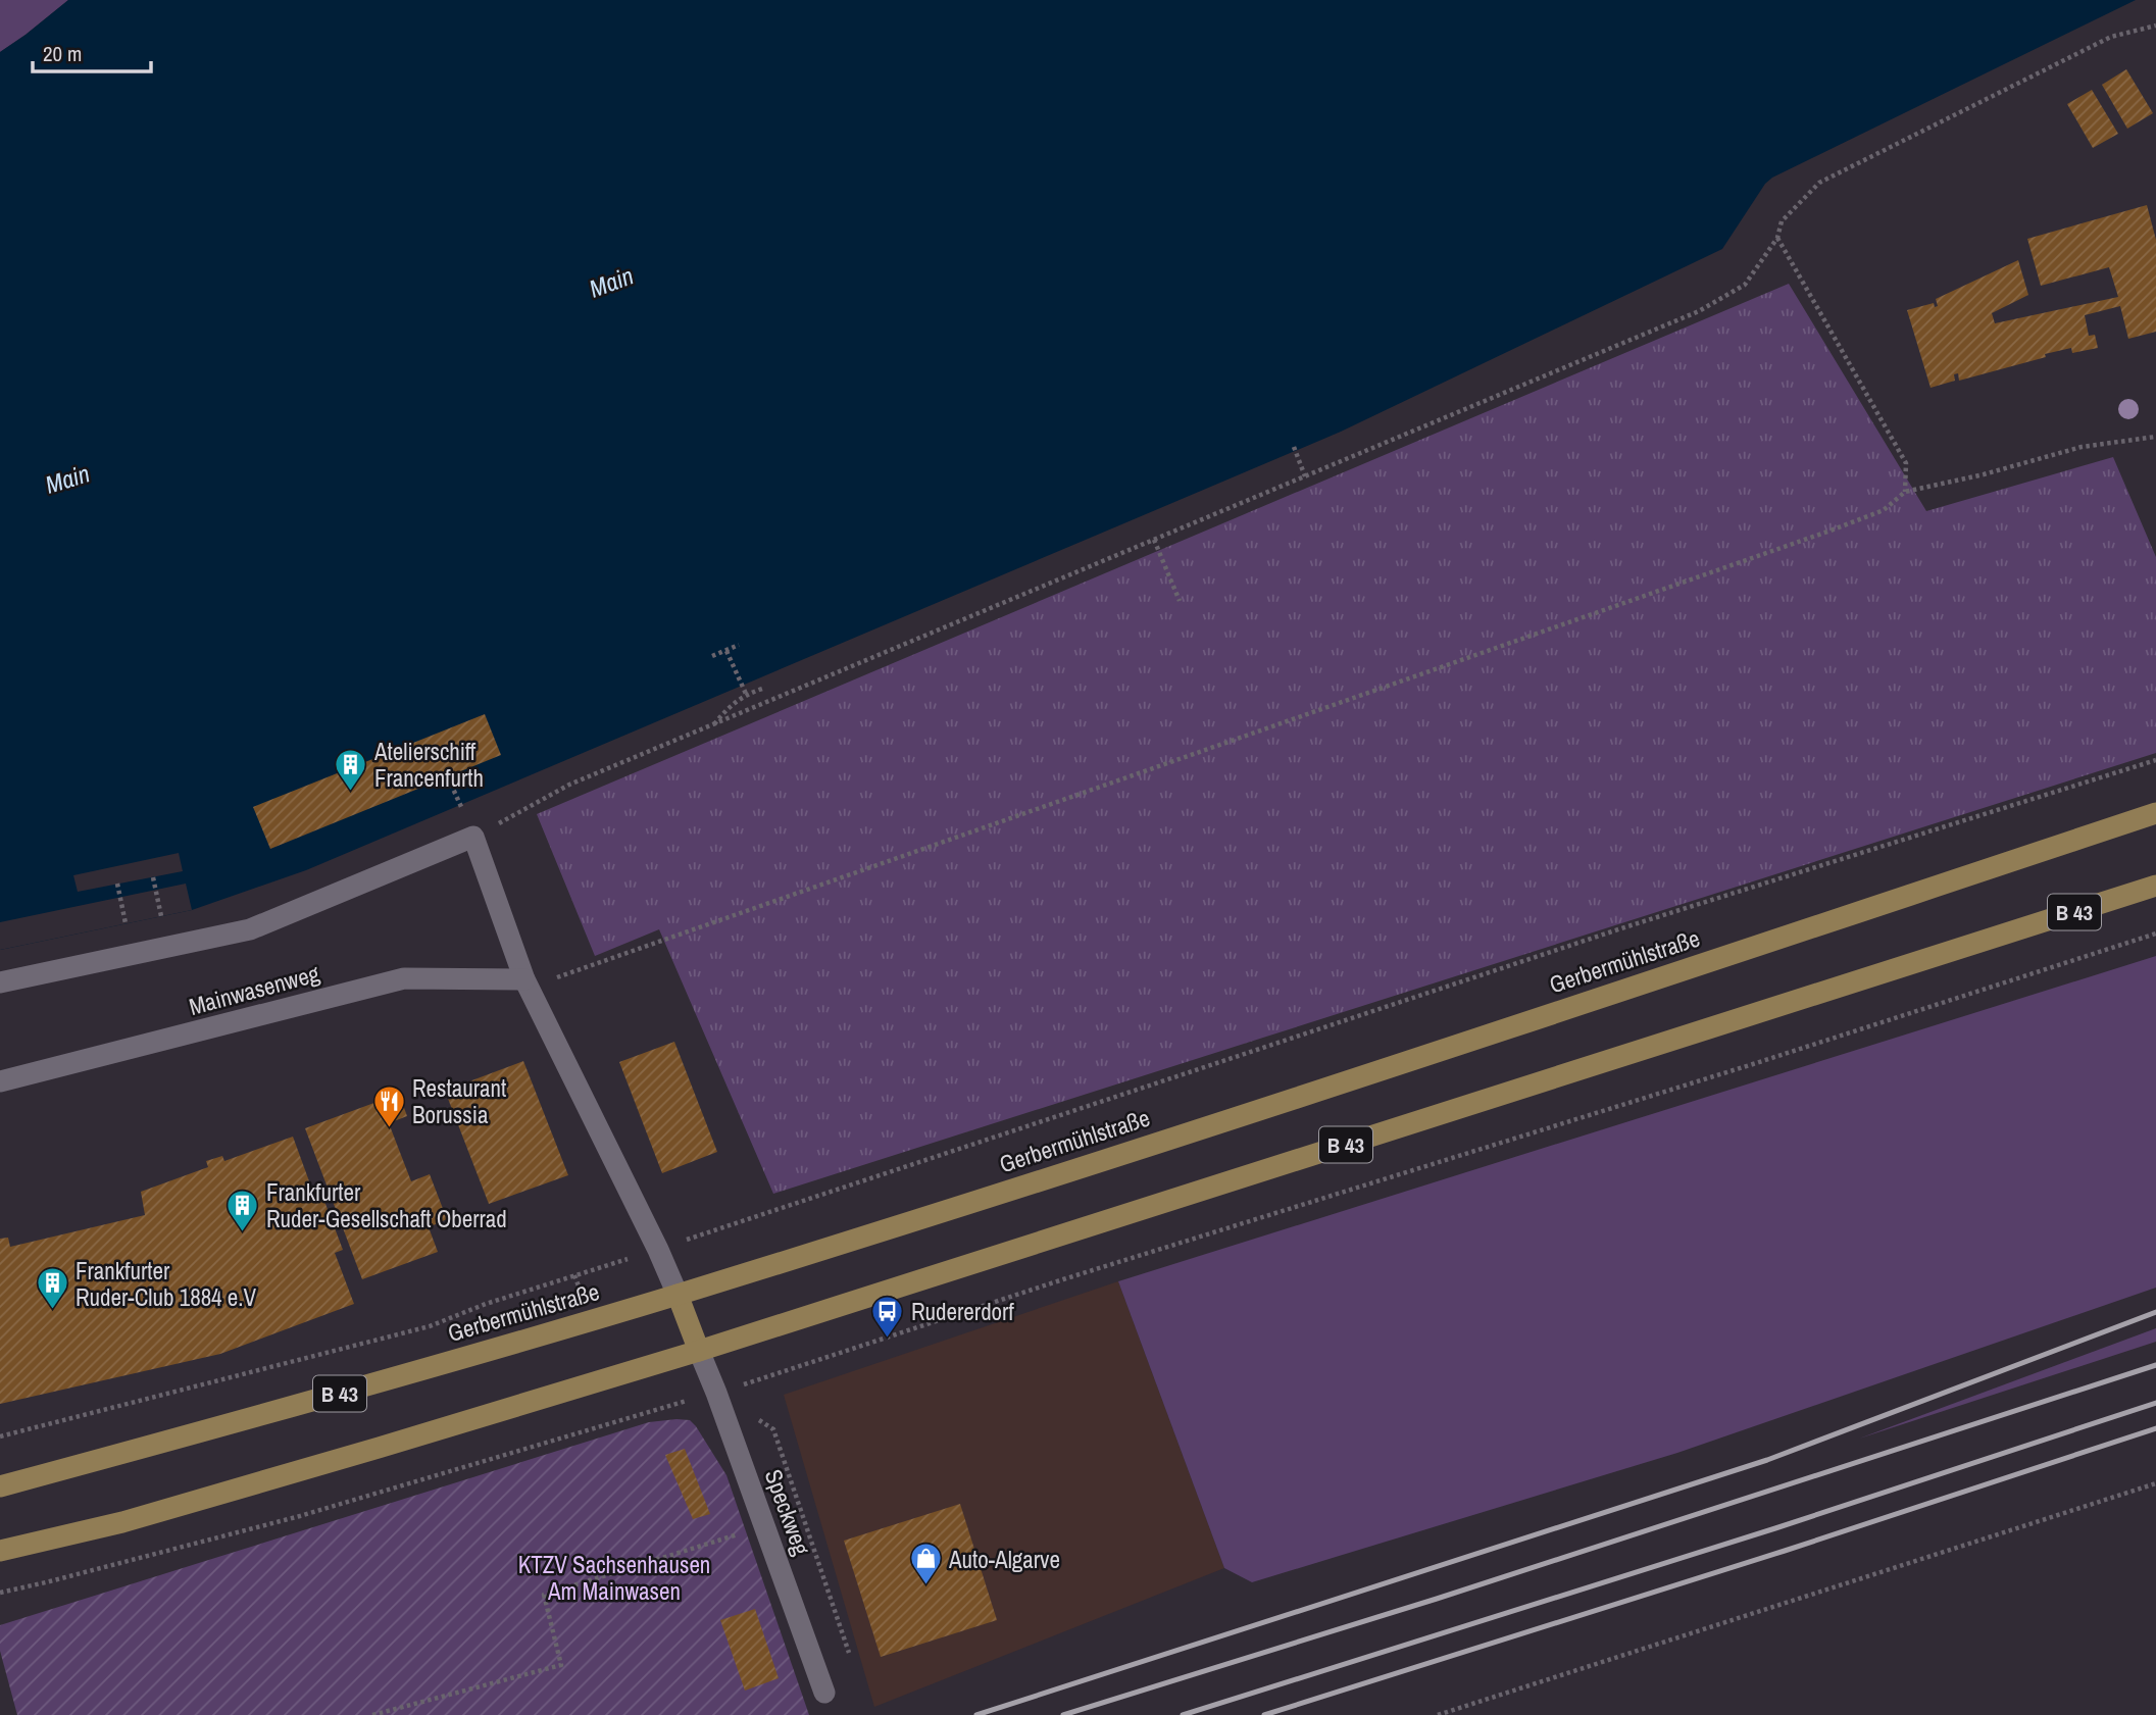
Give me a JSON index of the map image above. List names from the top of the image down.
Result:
{
  "streets": {
    "main road": ["B 43", "Gerbermühlstraße"],
    "lane": ["Mainwasenweg", "Speckweg"]
  },
  "crossings": [
    ["B 43", "Speckweg"]
  ],
  "water": ["Main"],
  "parks": ["KTZV Sachsenhausen Am Mainwasen"],
  "places": {
    "building": ["Atelierschiff Francenfurth", "Frankfurter Ruder-Gesellschaft Oberrad", "Frankfurter Ruder-Club 1884 e.V"],
    "restaurant": ["Restaurant Borussia"],
    "bus stop": ["Rudererdorf"],
    "shop": ["Auto-Algarve"]
  },
  "scale_bar": "20 m"
}
